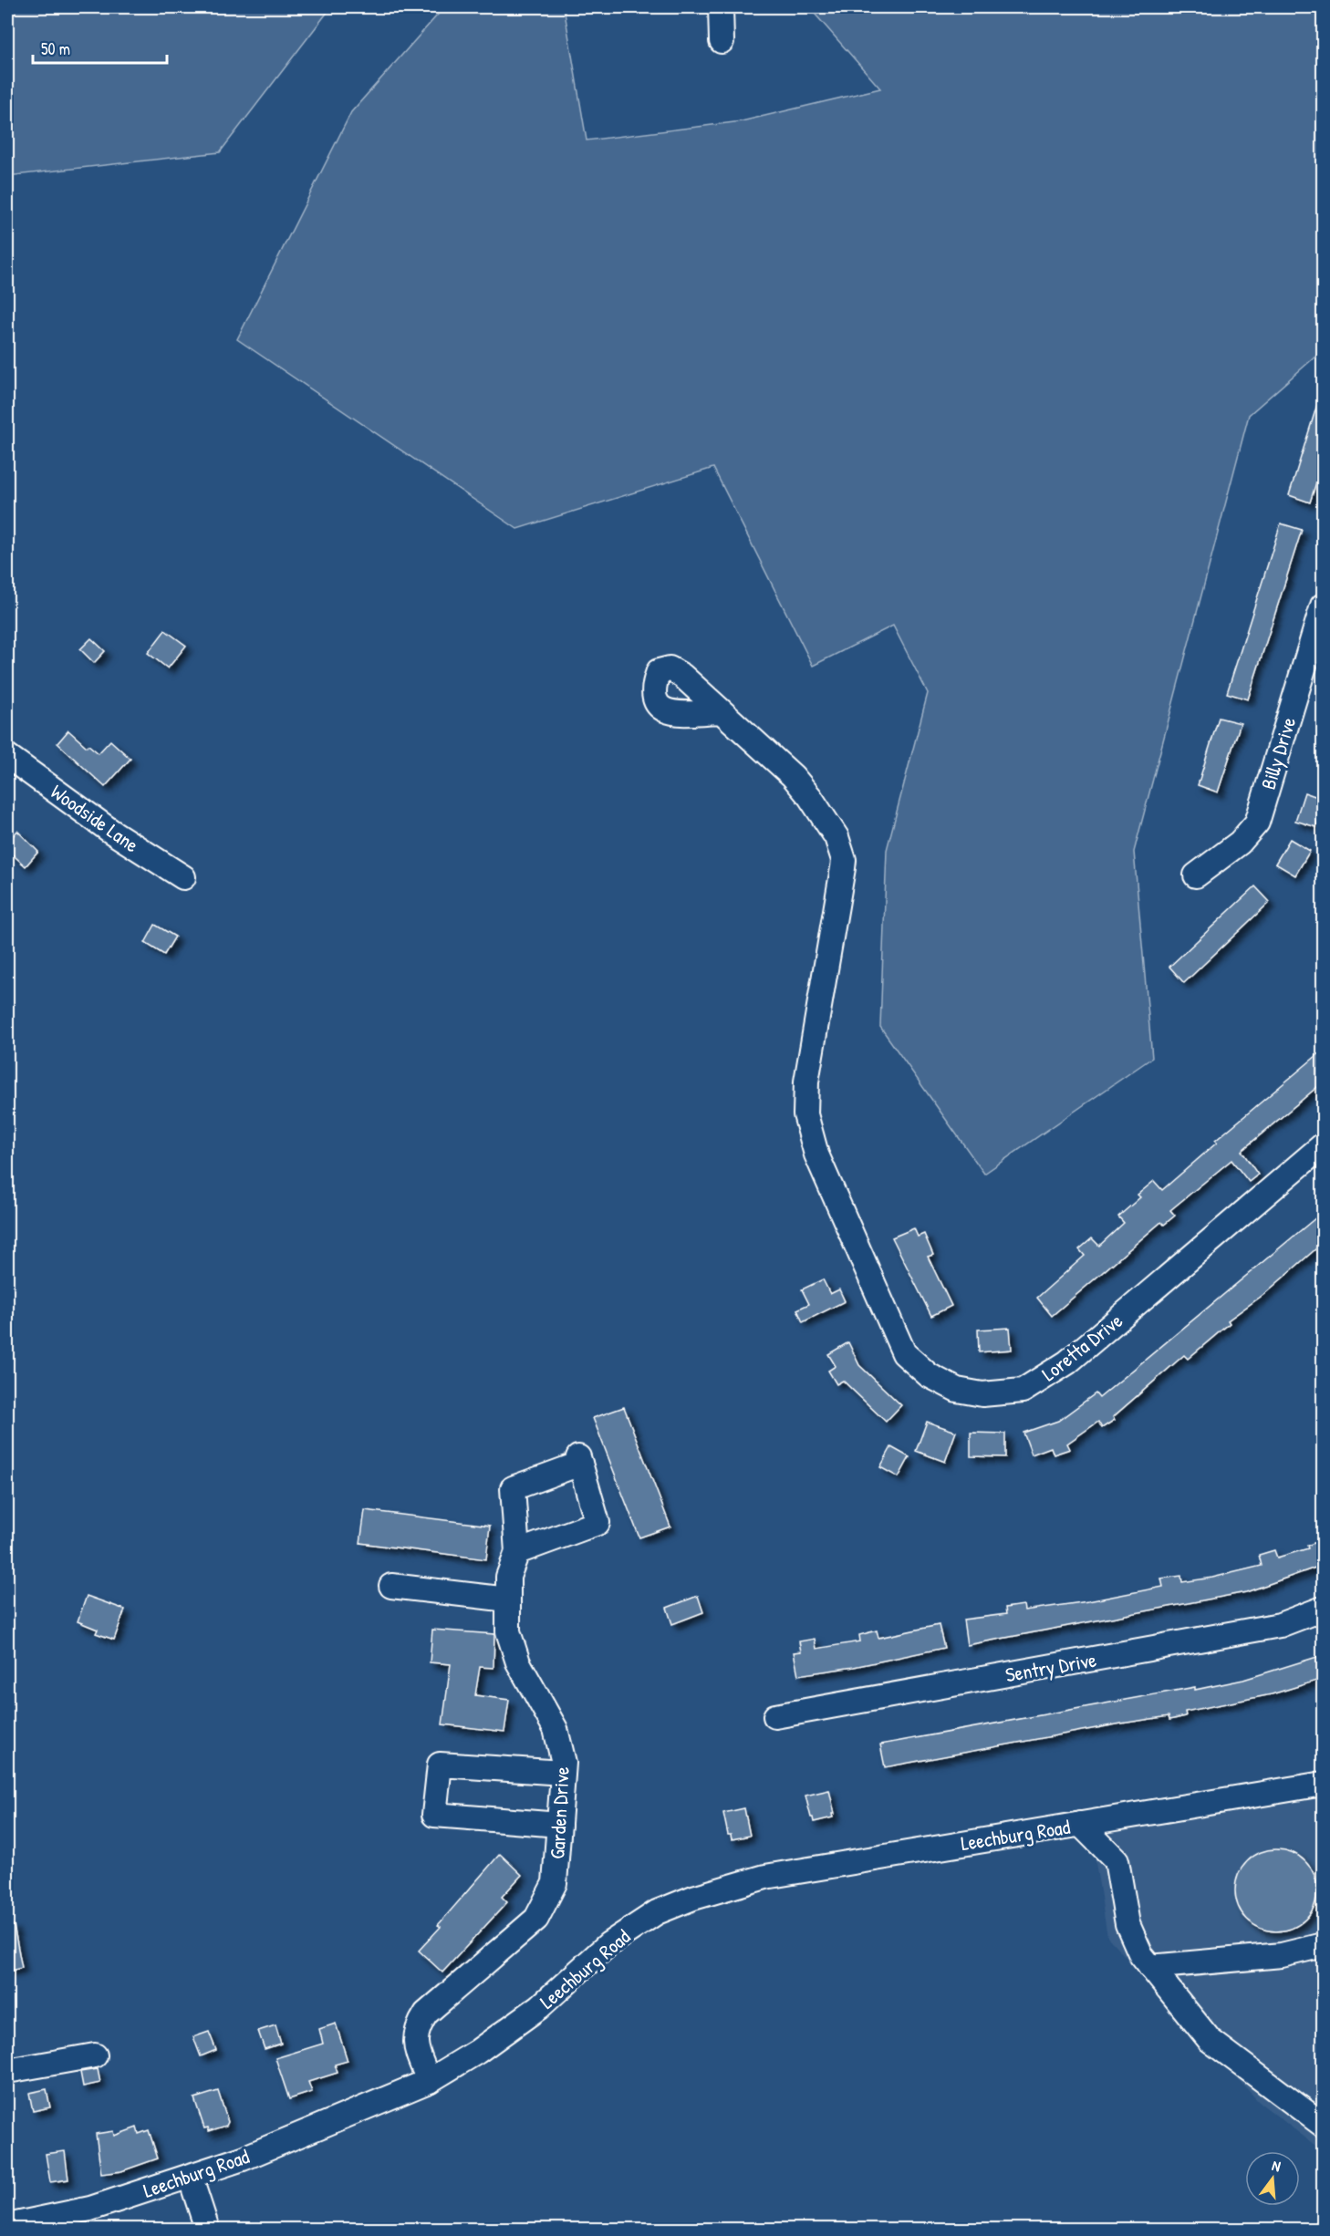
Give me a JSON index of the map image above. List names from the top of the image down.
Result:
{
  "streets": {
    "street": [
      "Billy Drive",
      "Woodside Lane",
      "Loretta Drive",
      "Sentry Drive",
      "Garden Drive",
      "Leechburg Road"
    ]
  },
  "crossings": [
    ["Garden Drive", "Leechburg Road"]
  ],
  "scale_bar": "50 m",
  "north": "top"
}
